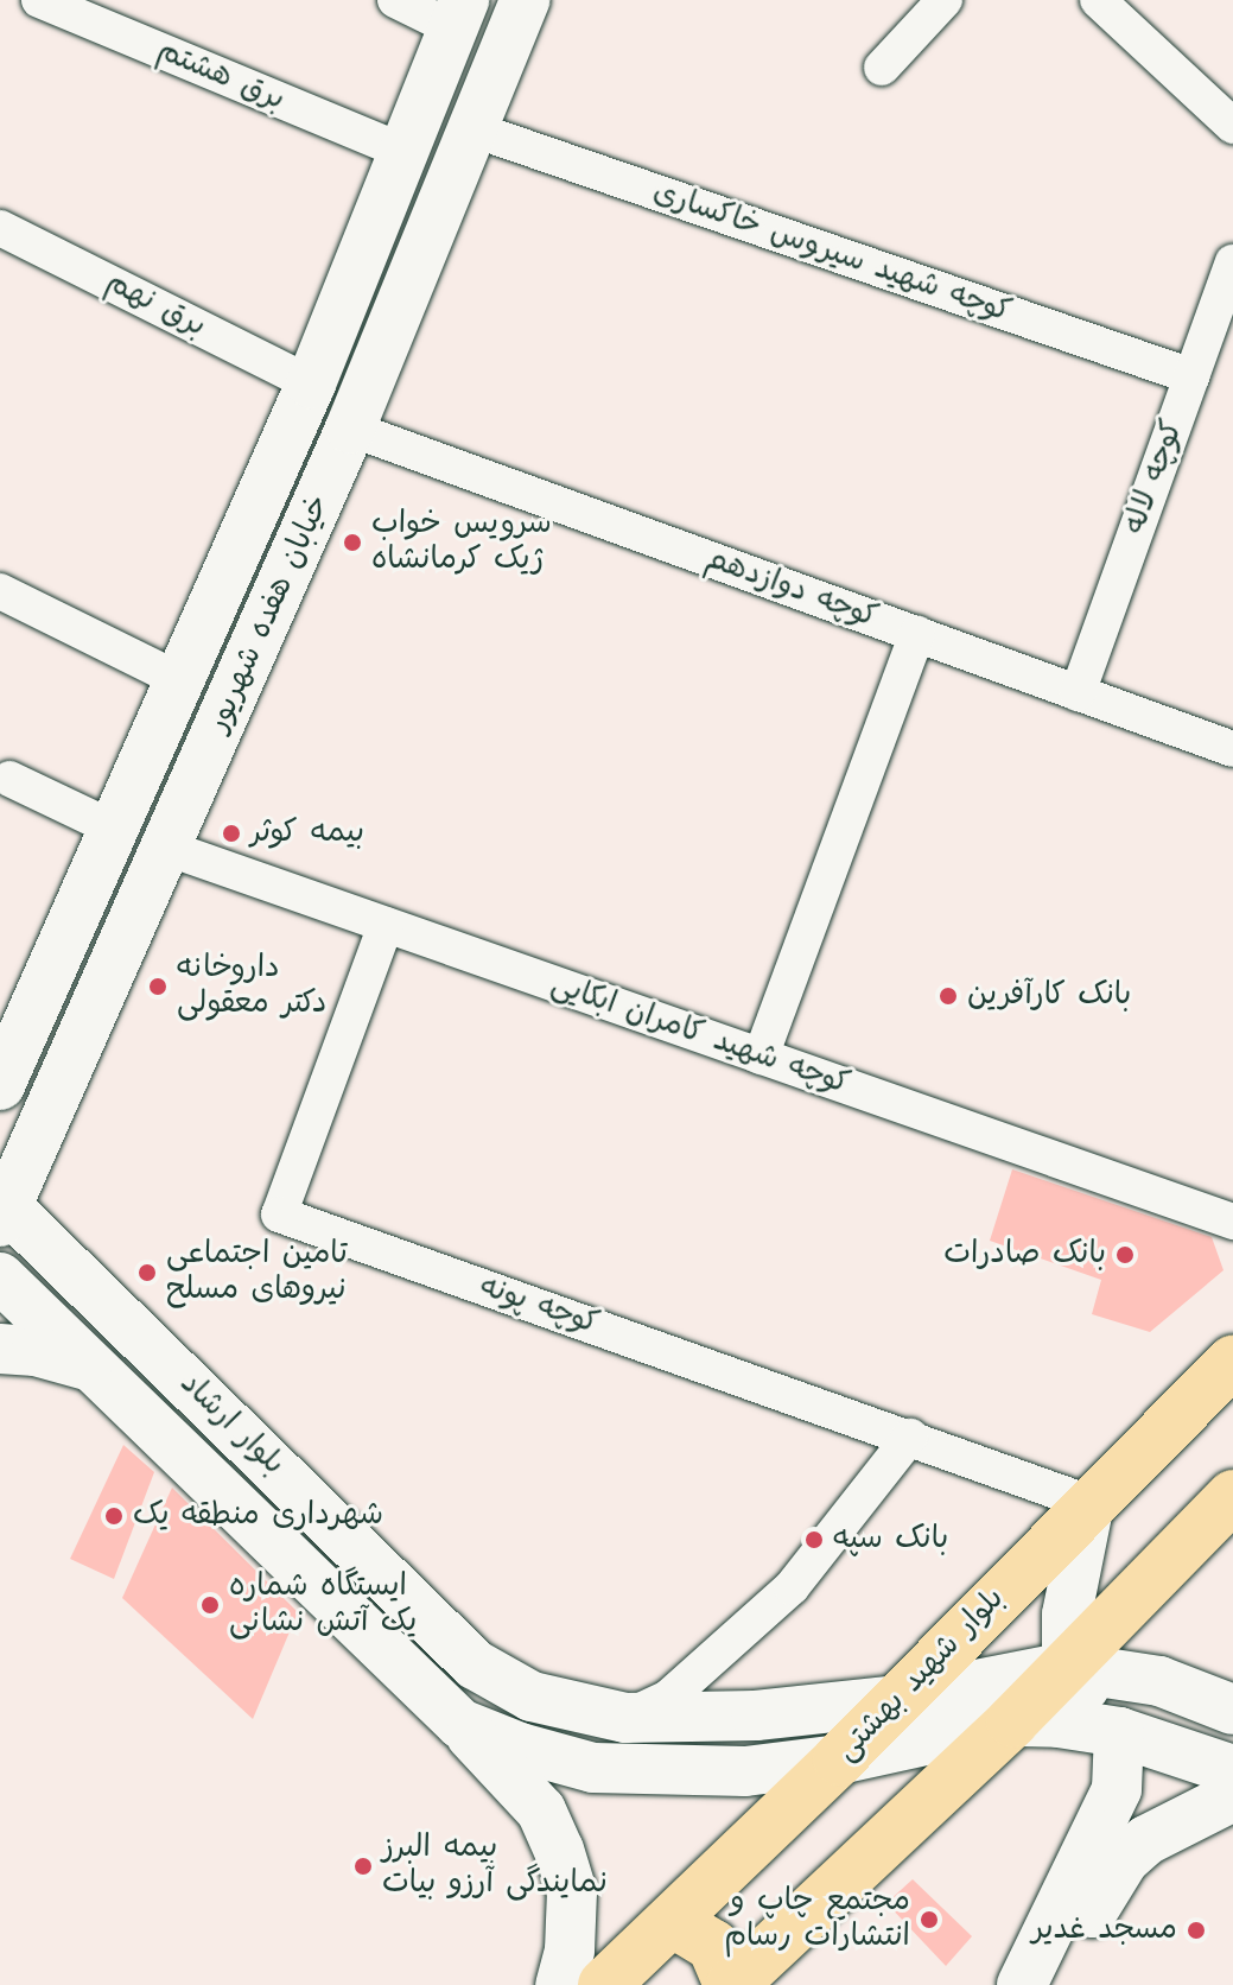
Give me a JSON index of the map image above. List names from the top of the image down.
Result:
{
  "streets": {
    "main road": ["خیابان هفده شهریور", "بلوار ارشاد", "بلوار شهید بهشتی"],
    "street": [
      "برق هشتم",
      "کوچه شهید سیروس خاکساری",
      "برق نهم",
      "کوچه لاله",
      "کوچه دوازدهم",
      "کوچه شهید کامران ابکایی",
      "کوچه پونه"
    ]
  },
  "crossings": [
    ["برق هشتم", "خیابان هفده شهریور"],
    ["کوچه شهید سیروس خاکساری", "کوچه لاله"],
    ["کوچه شهید سیروس خاکساری", "خیابان هفده شهریور"],
    ["برق نهم", "خیابان هفده شهریور"],
    ["کوچه لاله", "کوچه دوازدهم"],
    ["کوچه دوازدهم", "خیابان هفده شهریور"],
    ["خیابان هفده شهریور", "کوچه شهید کامران ابکایی"],
    ["خیابان هفده شهریور", "بلوار ارشاد"],
    ["کوچه شهید کامران ابکایی", "کوچه پونه"],
    ["کوچه پونه", "بلوار شهید بهشتی"],
    ["بلوار ارشاد", "بلوار شهید بهشتی"]
  ],
  "places": [
    "سرویس خواب ژیک کرمانشاه",
    "بیمه کوثر",
    "داروخانه دکتر معقولی",
    "بانک کارآفرین",
    "بانک صادرات",
    "تامین اجتماعی نیروهای مسلح",
    "شهرداری منطقه یک",
    "بانک سپه",
    "ایستگاه شماره یک آتش نشانی",
    "بیمه البرز نمایندگی آرزو بیات",
    "مجتمع چاپ و انتشارات رسام",
    "مسجد غدیر"
  ]
}
